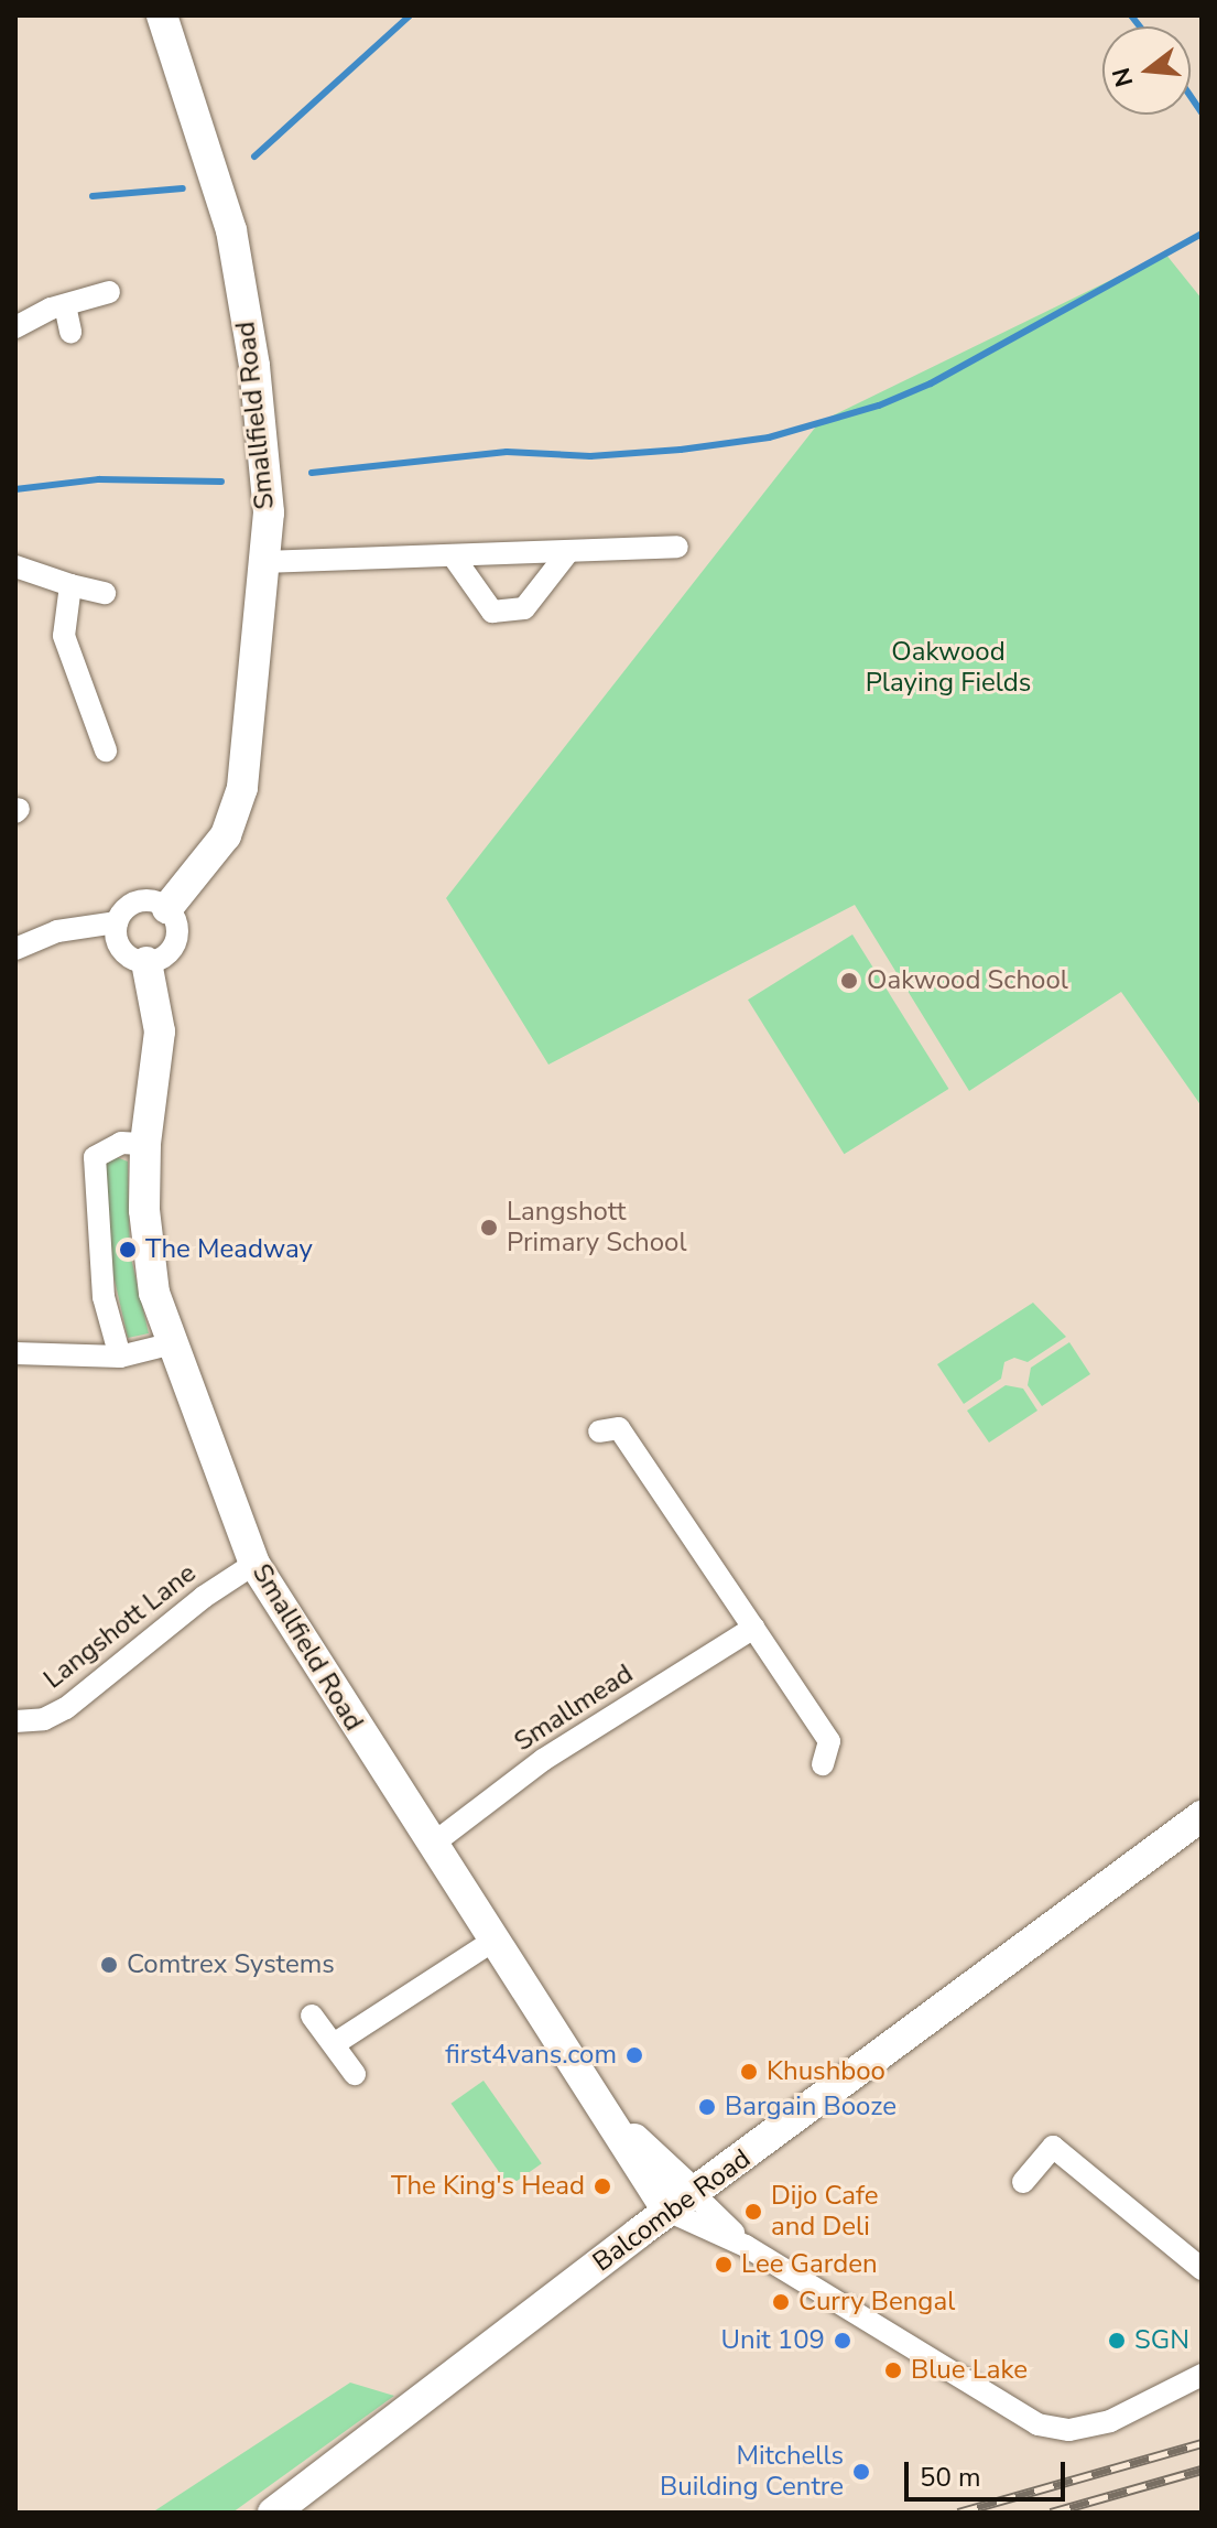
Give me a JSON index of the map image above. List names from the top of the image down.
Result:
{
  "streets": {
    "street": [
      "Smallfield Road",
      "Langshott Lane",
      "Smallmead",
      "Balcombe Road"
    ]
  },
  "crossings": [
    ["Smallfield Road", "Langshott Lane"],
    ["Smallfield Road", "Smallmead"],
    ["Smallfield Road", "Balcombe Road"]
  ],
  "parks": ["Oakwood Playing Fields"],
  "places": [
    "Oakwood School",
    "Langshott Primary School",
    "The Meadway",
    "Comtrex Systems",
    "first4vans.com",
    "Khushboo",
    "Bargain Booze",
    "The King's Head",
    "Dijo Cafe and Deli",
    "Lee Garden",
    "Curry Bengal",
    "Unit 109",
    "SGN",
    "Blue Lake",
    "Mitchells Building Centre"
  ],
  "scale_bar": "50 m",
  "north": "left"
}
